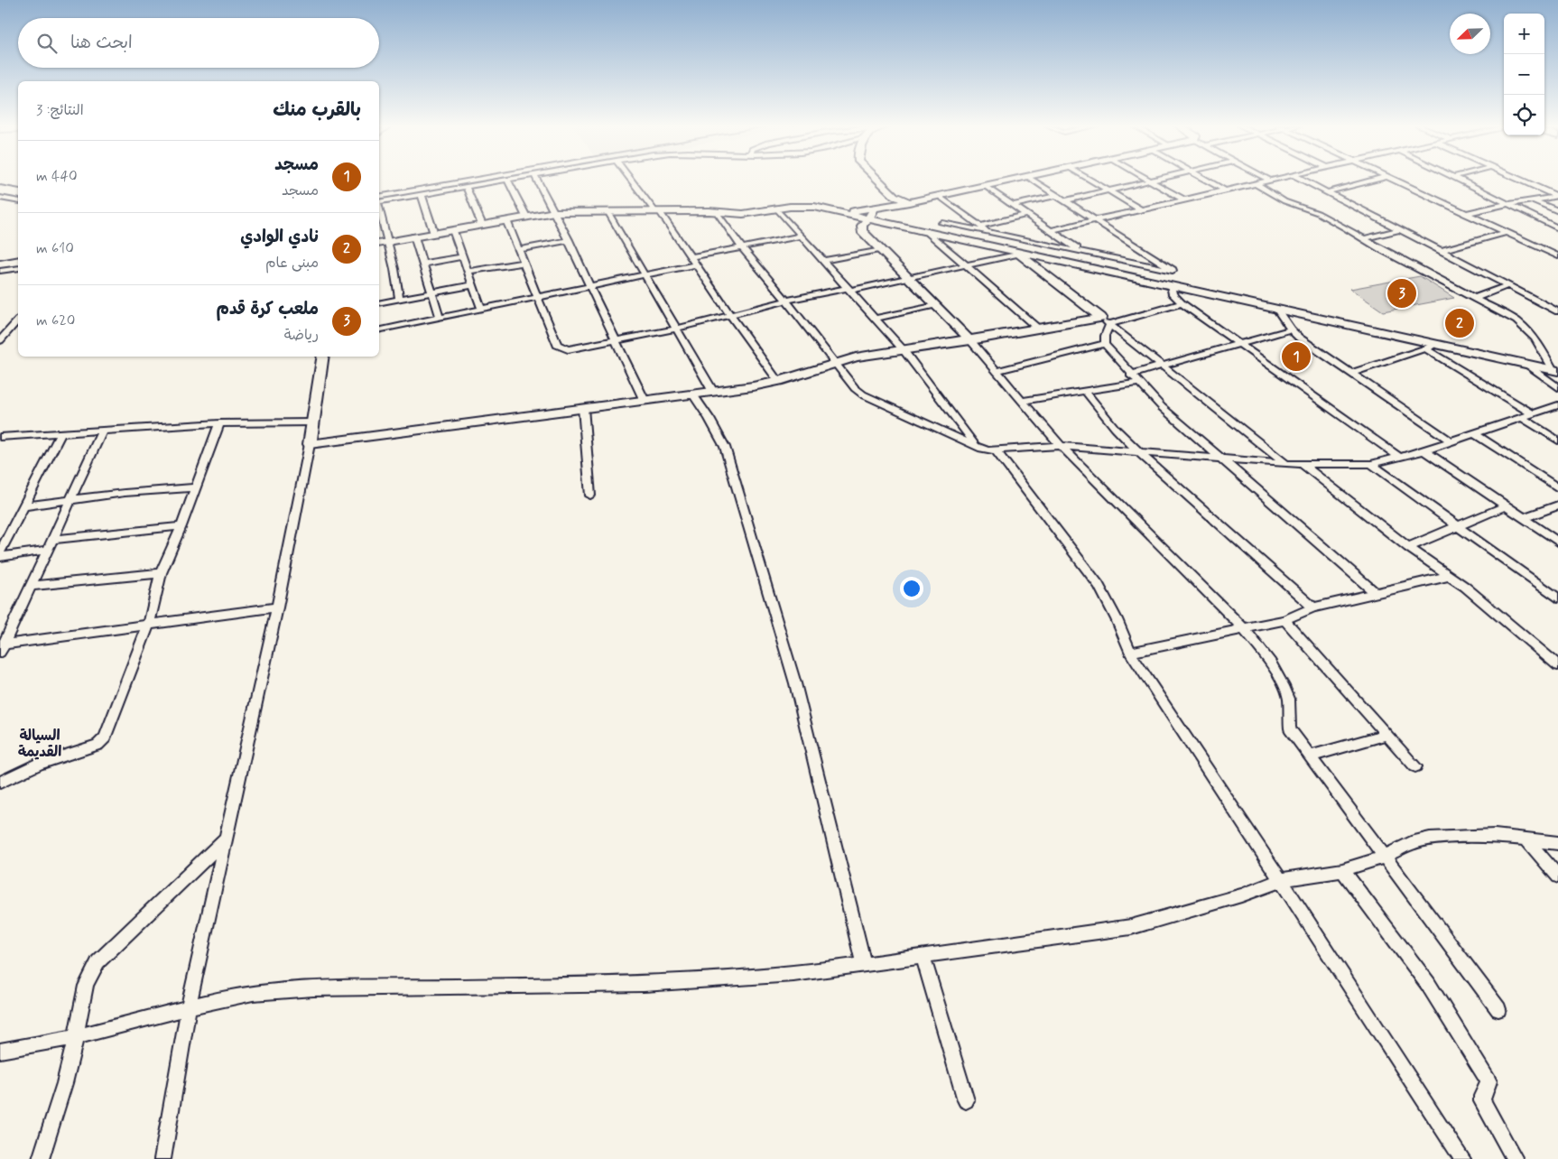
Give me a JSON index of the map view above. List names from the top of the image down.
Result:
{
  "districts": ["السيالة القديمة"],
  "north": "bottom left",
  "page": {
    "map_buttons": ["+", "−"],
    "search": "ابحث هنا",
    "heading": ["بالقرب منك", "النتائج: 3"],
    "list": [
      {
        "mark": "1",
        "name": "مسجد",
        "note": "مسجد",
        "value": "440 m"
      },
      {
        "mark": "2",
        "name": "نادي الوادي",
        "note": "مبنى عام",
        "value": "610 m"
      },
      {
        "mark": "3",
        "name": "ملعب كرة قدم",
        "note": "رياضة",
        "value": "620 m"
      }
    ],
    "pins": ["3", "2", "1"]
  }
}
